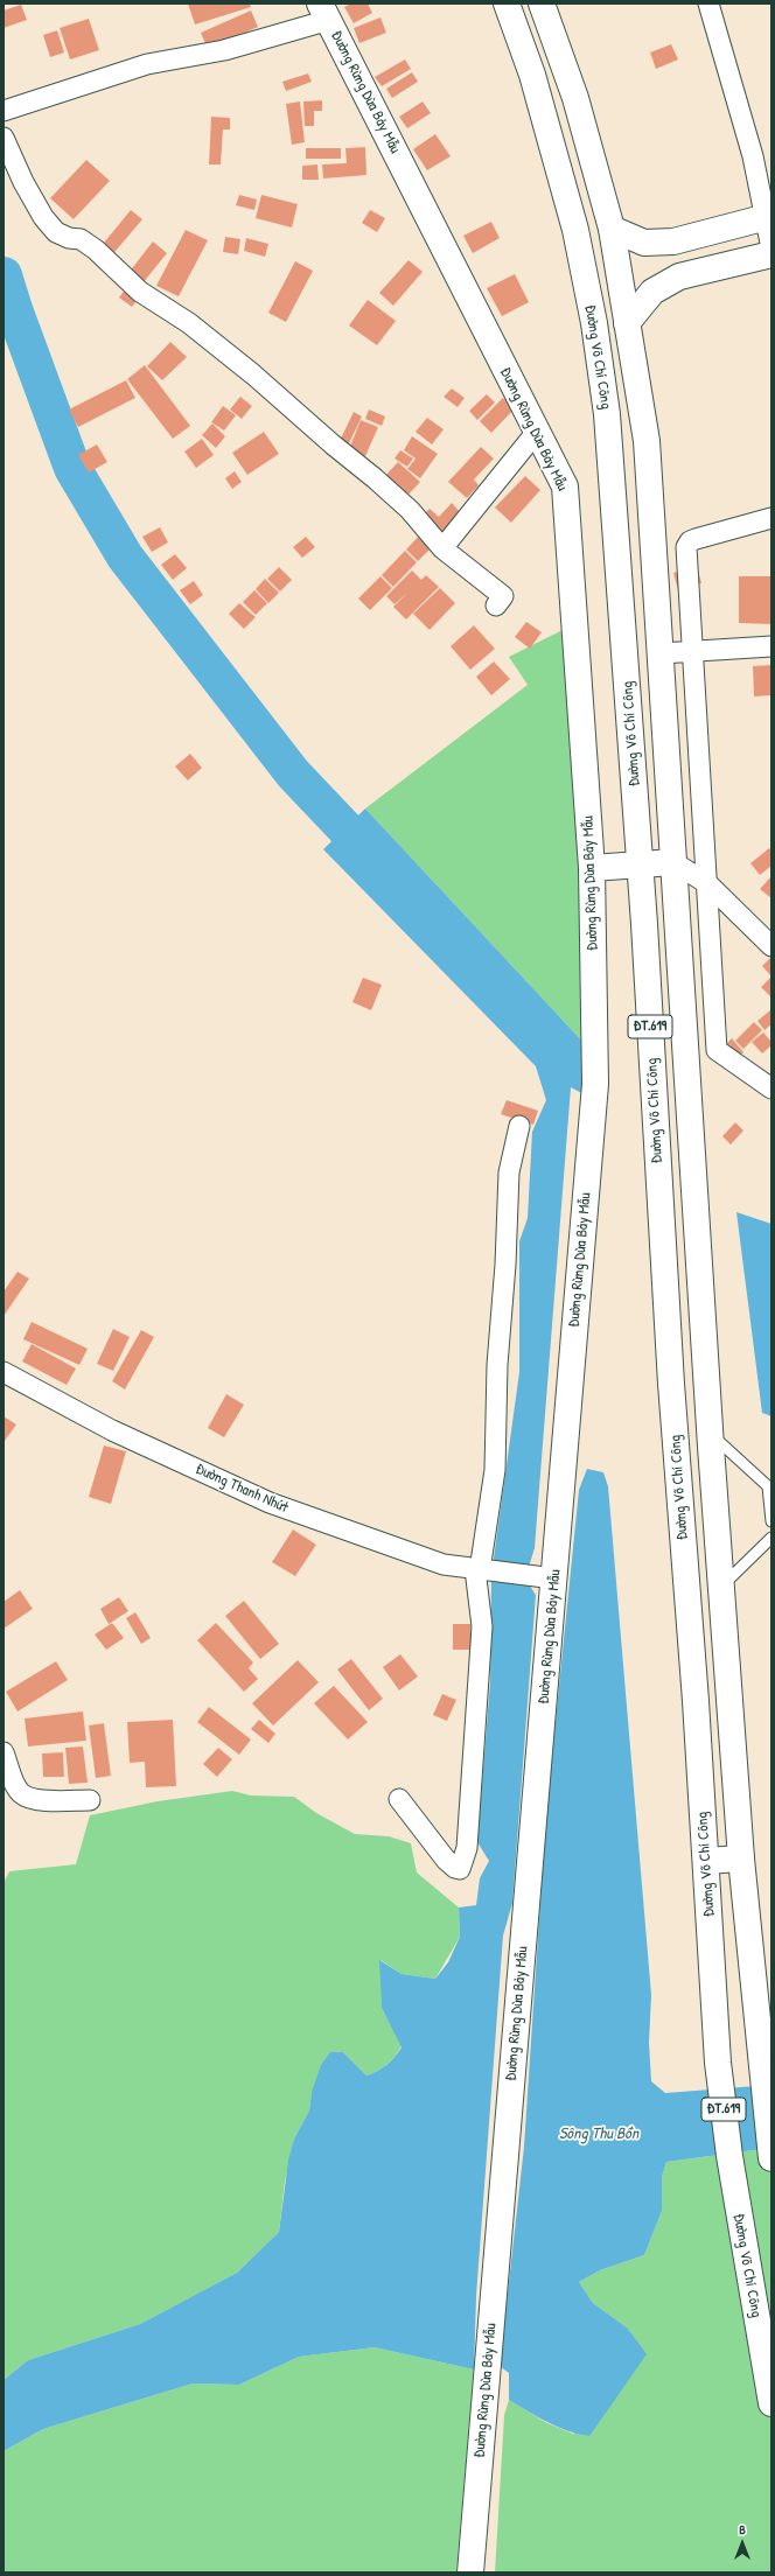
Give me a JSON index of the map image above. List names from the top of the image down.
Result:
{
  "streets": {
    "main road": ["Đường Rừng Dừa Bảy Mẫu", "Đường Võ Chí Công", "ĐT.619"],
    "street": ["Đường Thanh Nhứt"]
  },
  "crossings": [
    ["Đường Rừng Dừa Bảy Mẫu", "Đường Thanh Nhứt"]
  ],
  "water": ["Sông Thu Bồn"],
  "north": "top"
}
